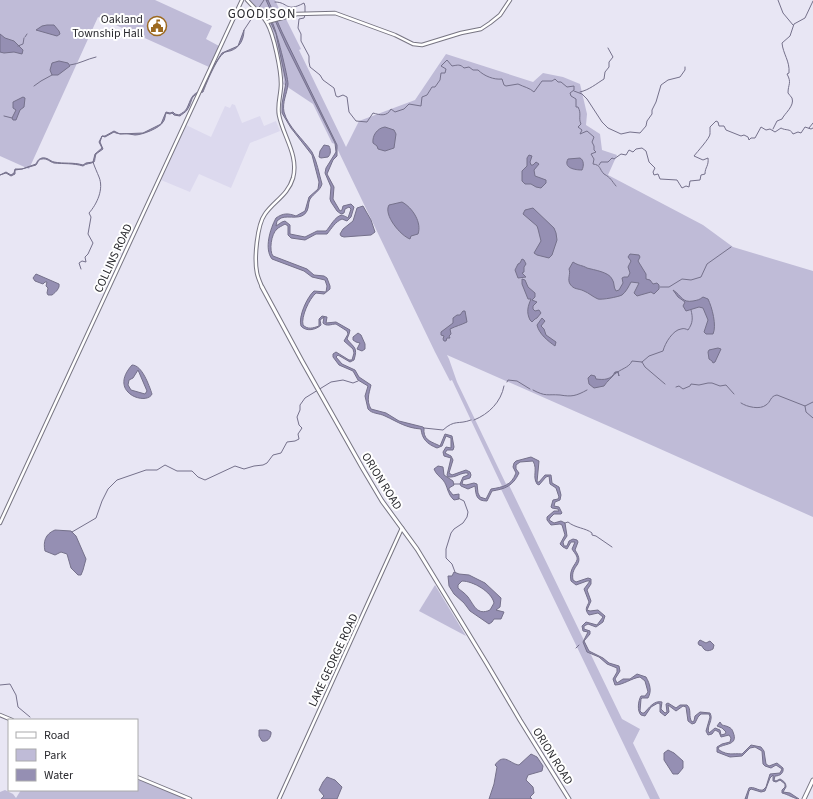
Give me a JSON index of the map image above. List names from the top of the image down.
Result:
{
  "streets": {
    "main road": ["ORION ROAD"],
    "street": ["COLLINS ROAD", "LAKE GEORGE ROAD"]
  },
  "crossings": [
    ["ORION ROAD", "LAKE GEORGE ROAD"]
  ],
  "districts": ["GOODISON"],
  "places": {
    "public building": ["Oakland Township Hall"]
  },
  "legend": ["Road", "Park", "Water"]
}
